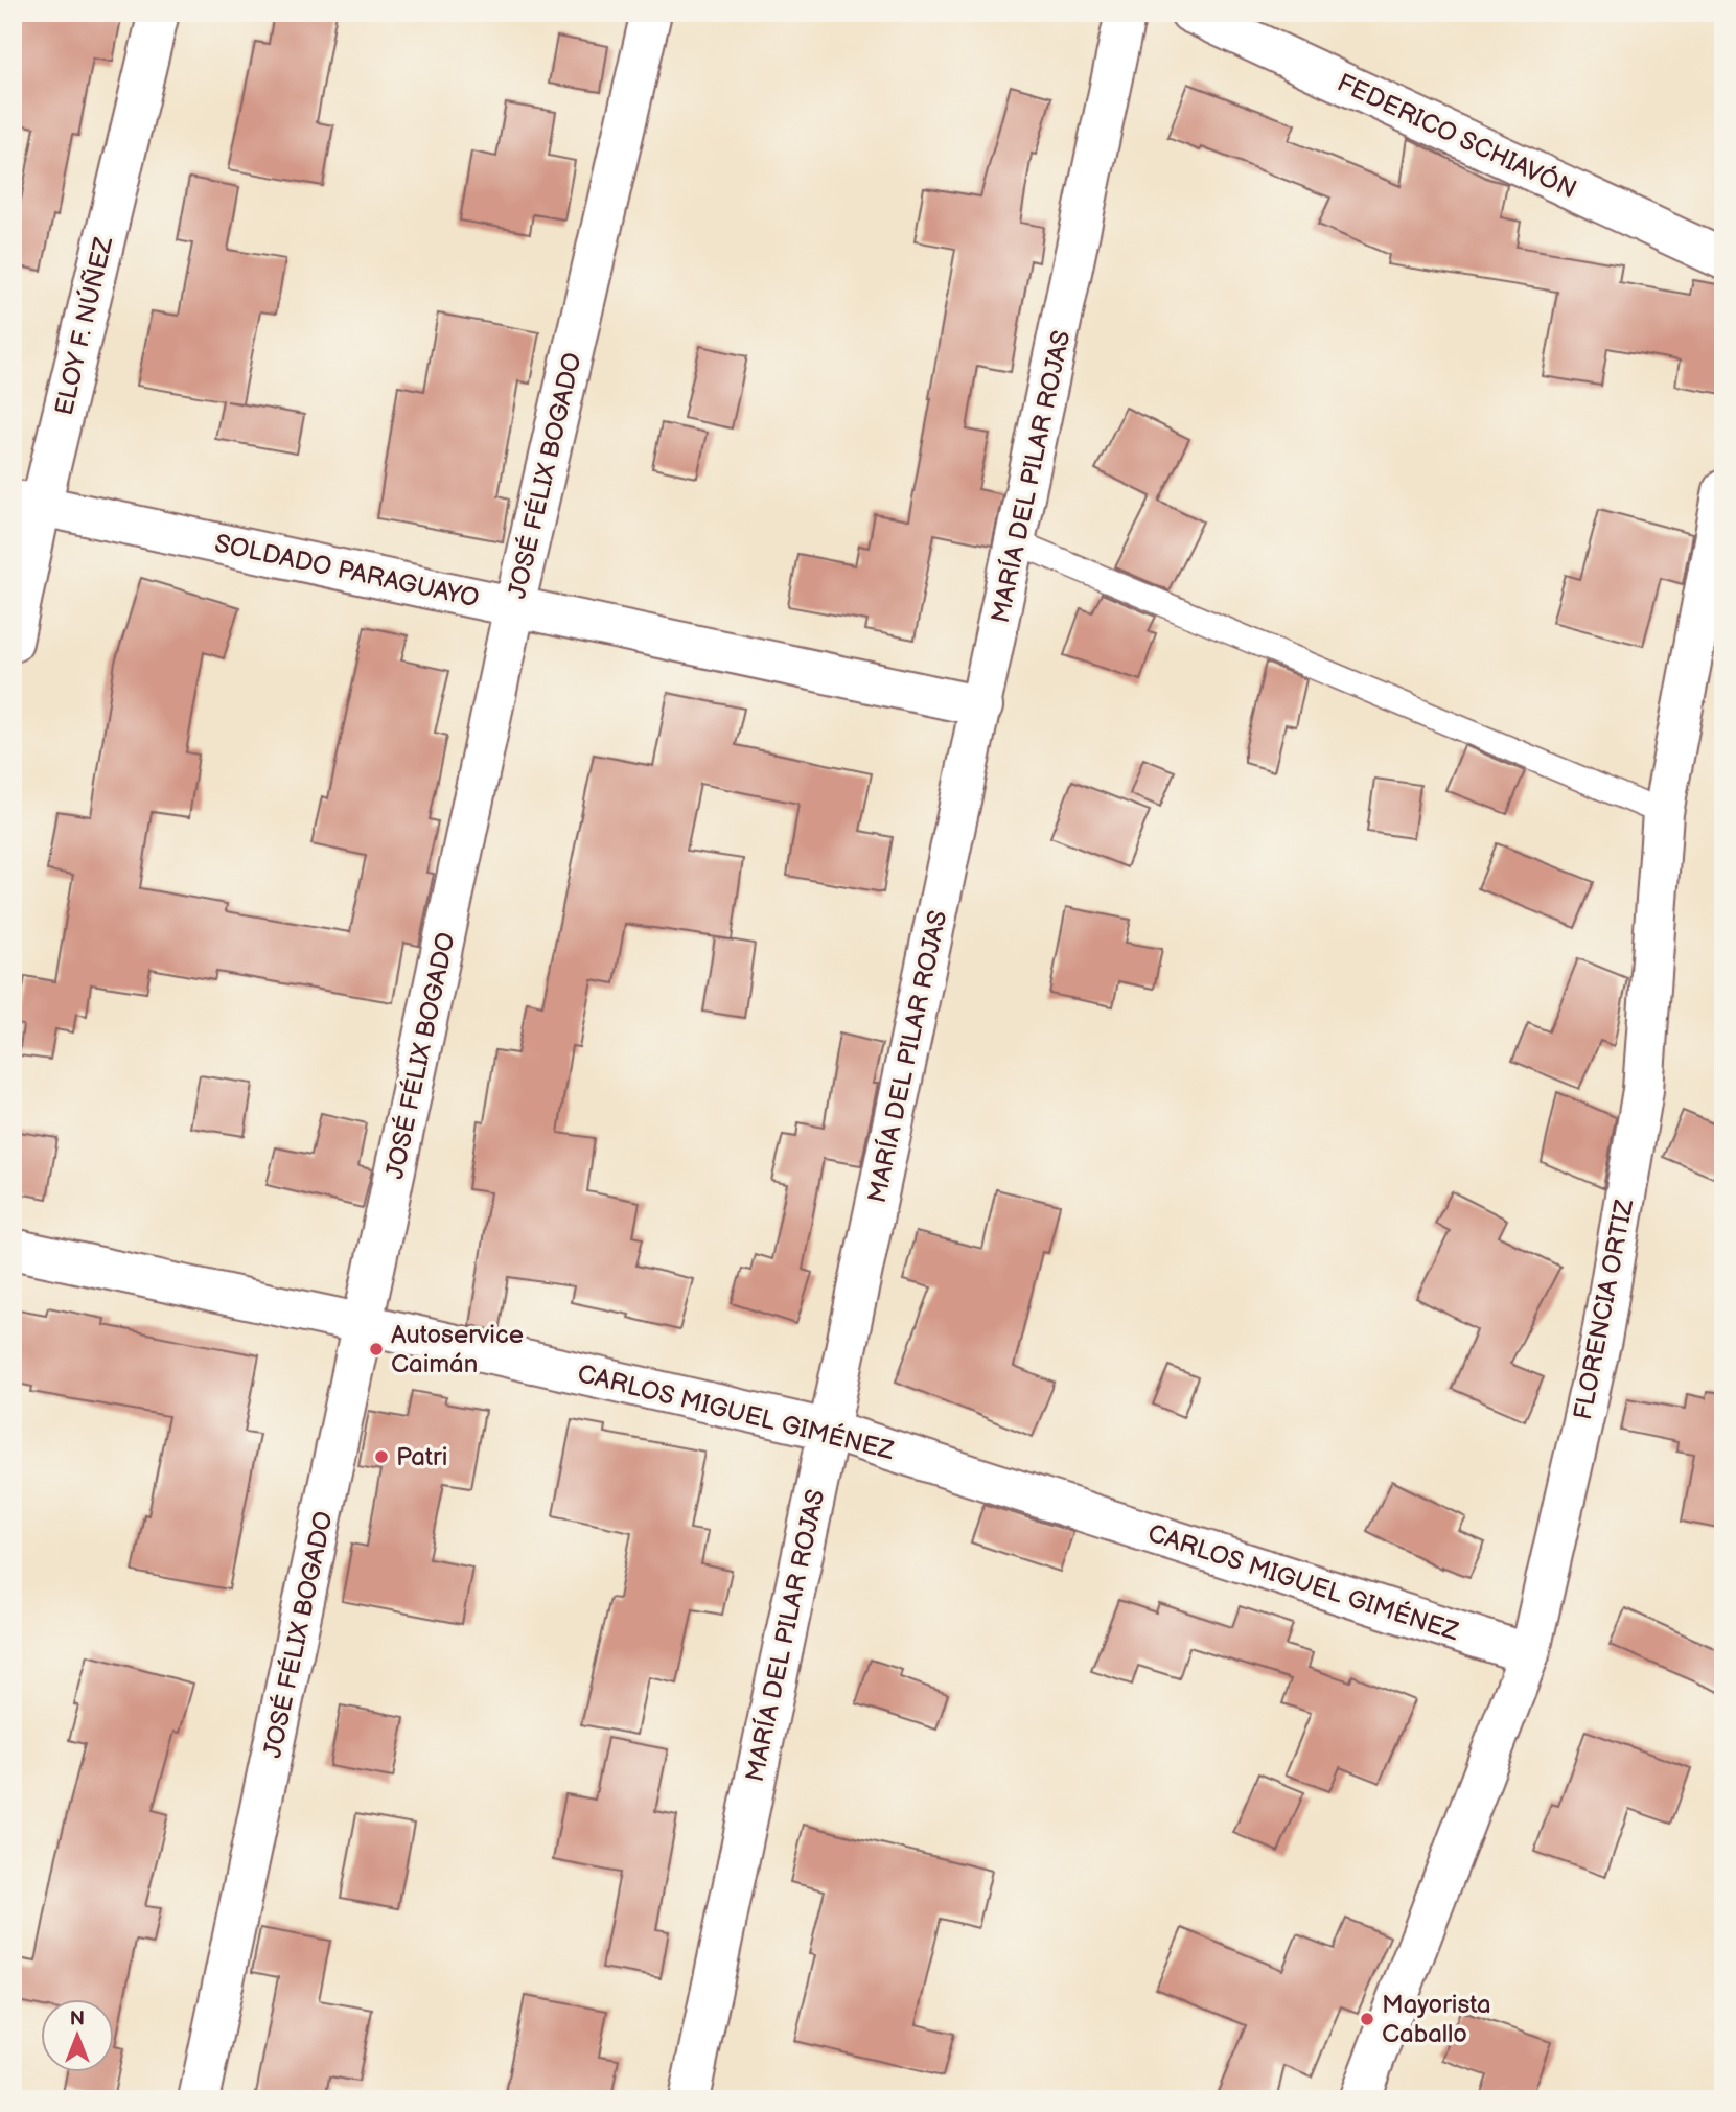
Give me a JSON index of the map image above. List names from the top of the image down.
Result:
{
  "streets": {
    "street": [
      "FEDERICO SCHIAVÓN",
      "ELOY F. NÚÑEZ",
      "JOSÉ FÉLIX BOGADO",
      "MARÍA DEL PILAR ROJAS",
      "SOLDADO PARAGUAYO",
      "FLORENCIA ORTIZ",
      "CARLOS MIGUEL GIMÉNEZ"
    ]
  },
  "crossings": [
    ["ELOY F. NÚÑEZ", "SOLDADO PARAGUAYO"],
    ["JOSÉ FÉLIX BOGADO", "SOLDADO PARAGUAYO"],
    ["JOSÉ FÉLIX BOGADO", "CARLOS MIGUEL GIMÉNEZ"],
    ["MARÍA DEL PILAR ROJAS", "SOLDADO PARAGUAYO"],
    ["MARÍA DEL PILAR ROJAS", "CARLOS MIGUEL GIMÉNEZ"],
    ["FLORENCIA ORTIZ", "CARLOS MIGUEL GIMÉNEZ"]
  ],
  "places": ["Autoservice Caimán", "Patri", "Mayorista Caballo"],
  "north": "top"
}
